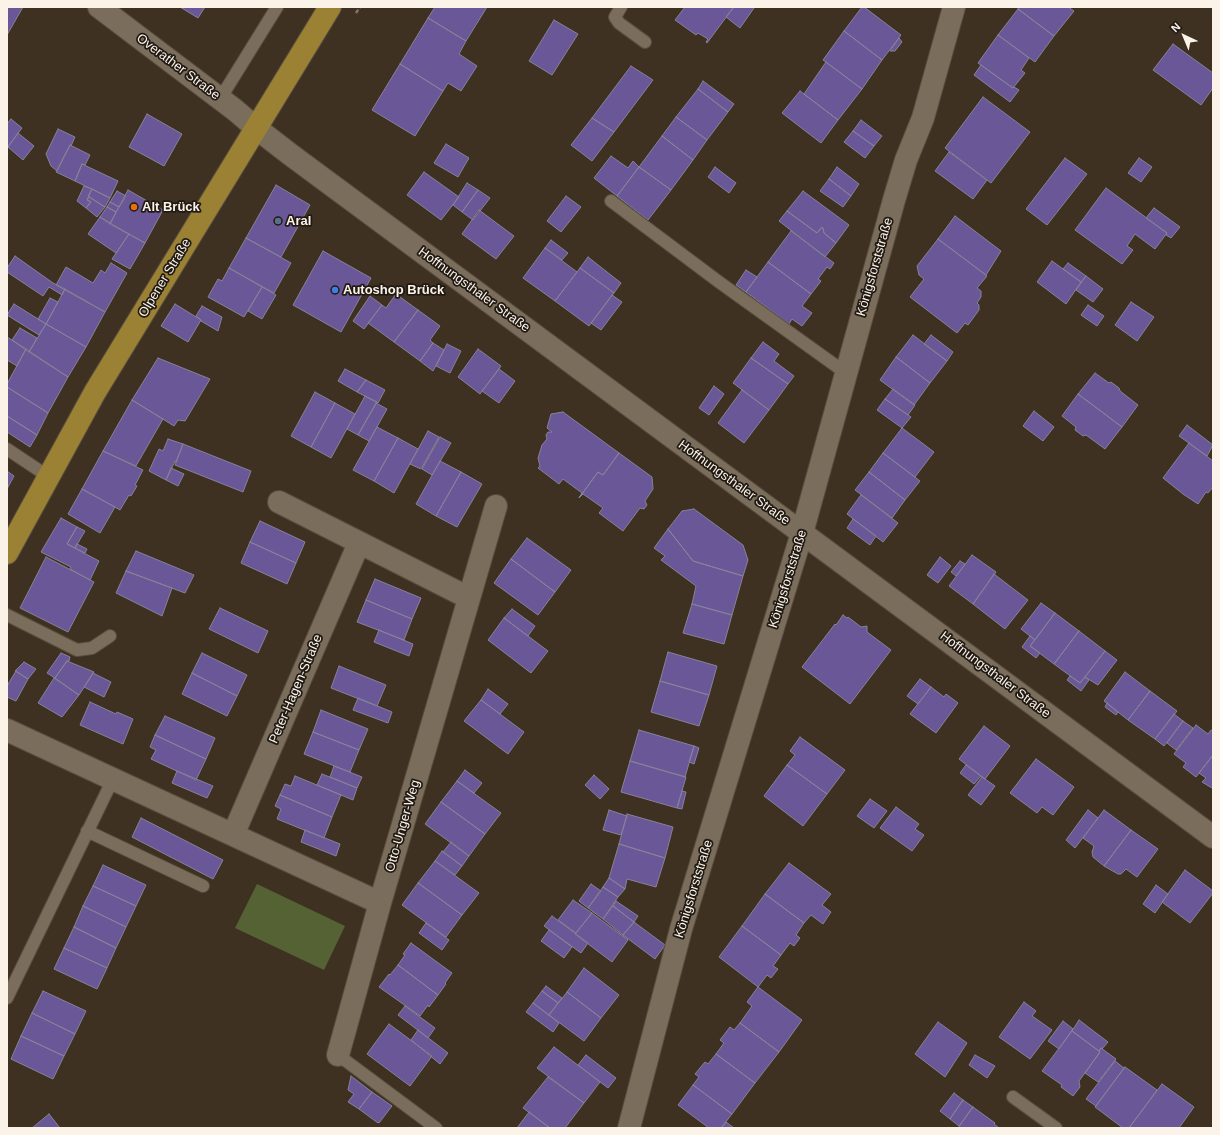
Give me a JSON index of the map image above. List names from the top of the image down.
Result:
{
  "streets": {
    "main road": ["Olpener Straße"],
    "street": [
      "Overather Straße",
      "Königsforststraße",
      "Hoffnungsthaler Straße",
      "Peter-Hagen-Straße",
      "Otto-Unger-Weg"
    ]
  },
  "crossings": [
    ["Overather Straße", "Olpener Straße"],
    ["Overather Straße", "Hoffnungsthaler Straße"],
    ["Königsforststraße", "Hoffnungsthaler Straße"],
    ["Olpener Straße", "Hoffnungsthaler Straße"]
  ],
  "places": ["Alt Brück", "Aral", "Autoshop Brück"],
  "north": "top left"
}
